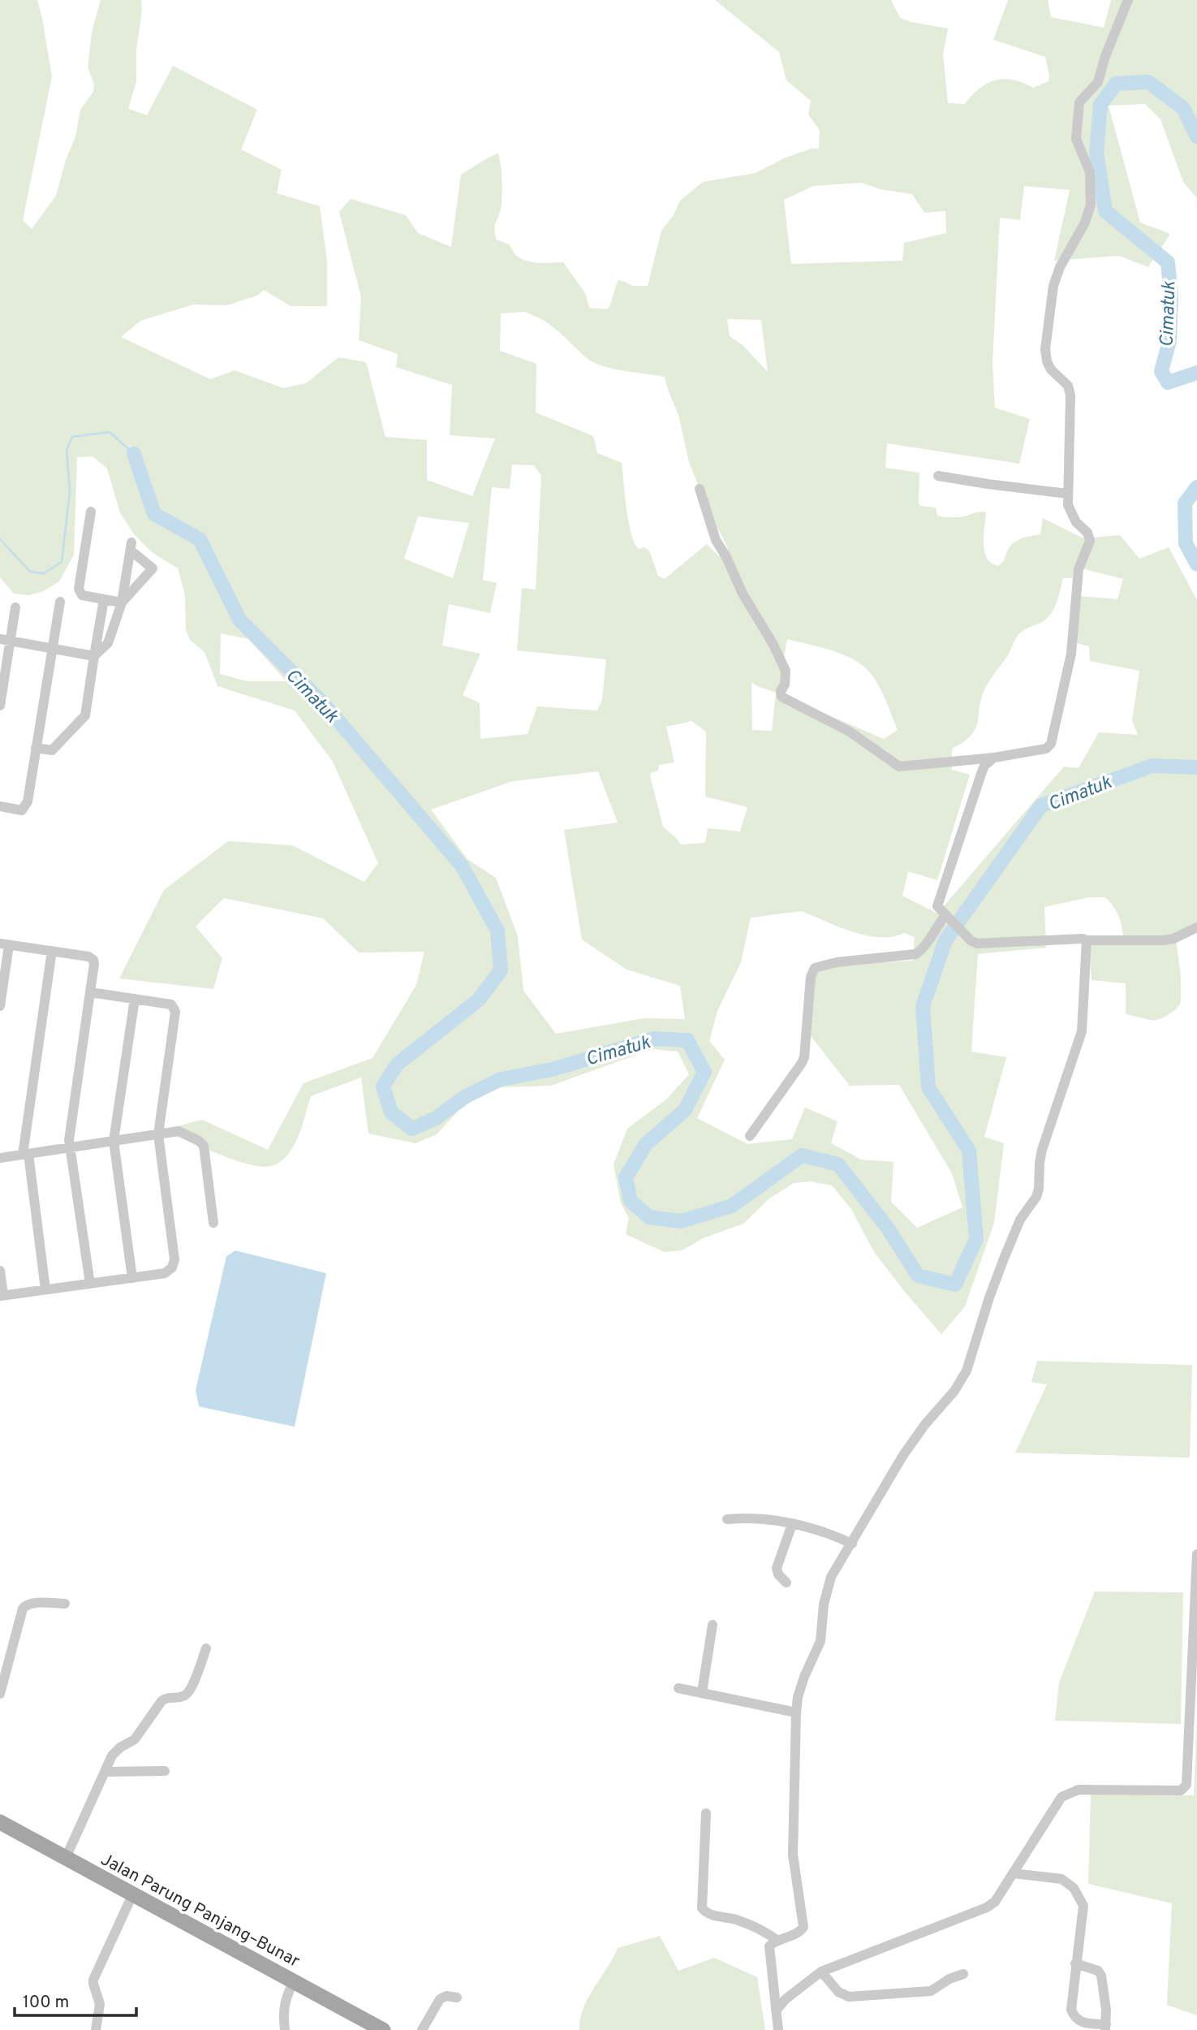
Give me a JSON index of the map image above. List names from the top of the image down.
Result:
{
  "streets": {
    "main road": ["Jalan Parung Panjang–Bunar"]
  },
  "water": ["Cimatuk"],
  "scale_bar": "100 m"
}
